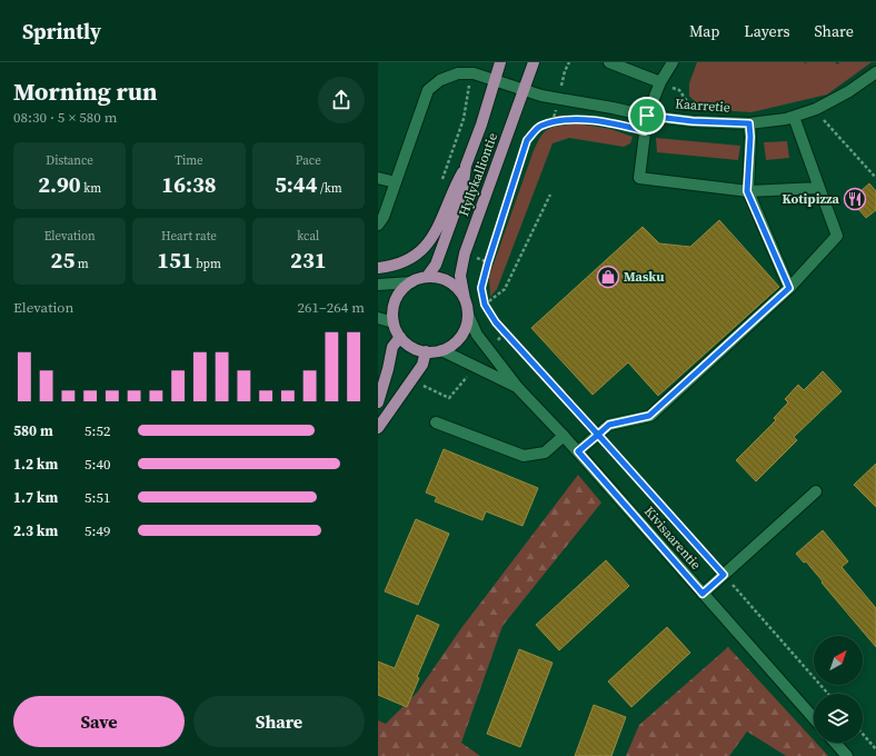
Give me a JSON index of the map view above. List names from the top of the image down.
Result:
{
  "streets": {
    "main road": ["Hyllykalliontie"],
    "street": ["Kaarretie", "Kivisaarentie"]
  },
  "crossings": [
    ["Kaarretie", "Hyllykalliontie"],
    ["Hyllykalliontie", "Kivisaarentie"]
  ],
  "places": {
    "restaurant": ["Kotipizza"],
    "shop": ["Masku"]
  },
  "north": "top right",
  "page": {
    "header": "Sprintly",
    "nav": ["Map", "Layers", "Share"],
    "heading": ["Morning run", "08:30 · 5 × 580 m"],
    "stats": [
      ["Distance", "2.90 km"],
      ["Time", "16:38"],
      ["Pace", "5:44 /km"],
      ["Elevation", "25 m"],
      ["Heart rate", "151 bpm"],
      ["kcal", "231"]
    ],
    "chart": ["Elevation", "261–264 m"],
    "list": [
      {
        "name": "580 m",
        "note": "5:52"
      },
      {
        "name": "1.2 km",
        "note": "5:40"
      },
      {
        "name": "1.7 km",
        "note": "5:51"
      },
      {
        "name": "2.3 km",
        "note": "5:49"
      }
    ],
    "buttons": ["Save", "Share"]
  }
}
